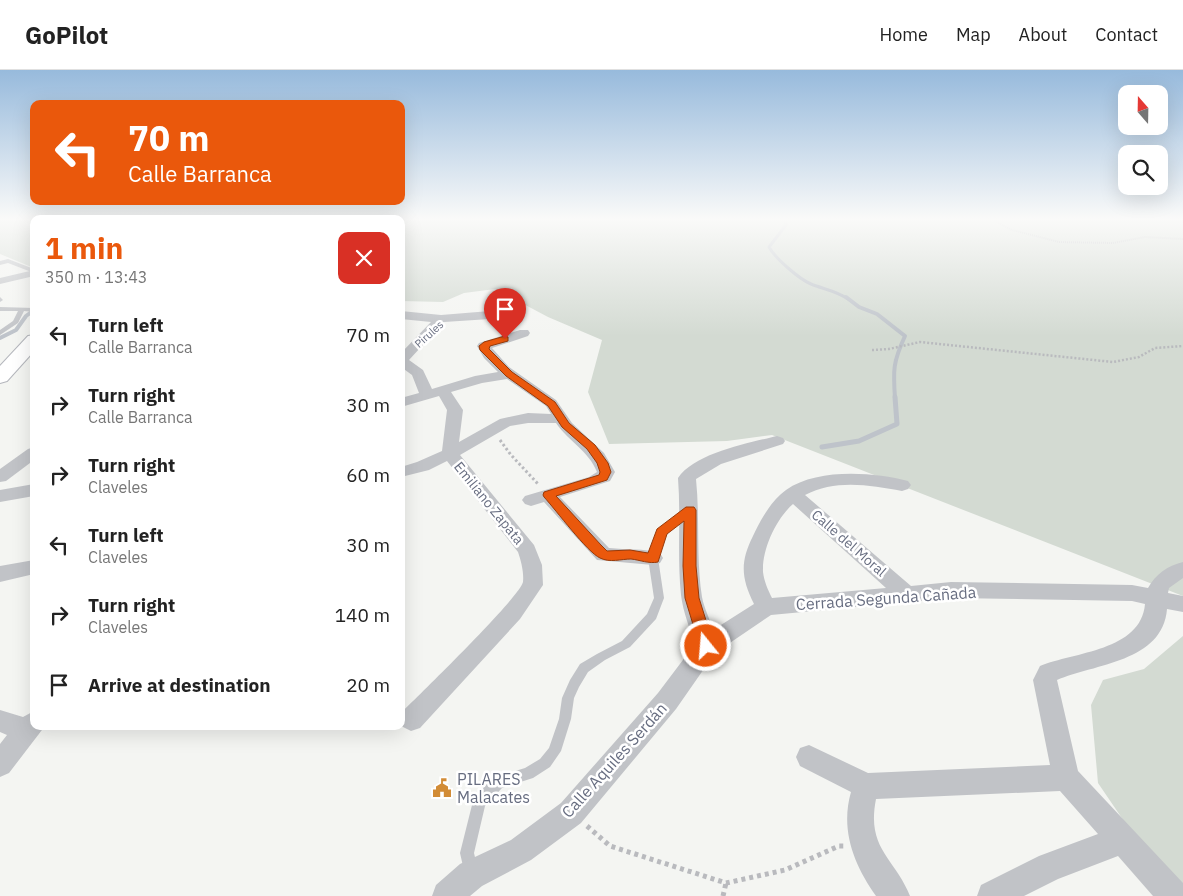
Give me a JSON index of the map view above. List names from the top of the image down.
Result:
{
  "streets": {
    "street": [
      "Pirules",
      "Emiliano Zapata",
      "Calle del Moral",
      "Cerrada Segunda Cañada",
      "Calle Aquiles Serdán"
    ]
  },
  "crossings": [
    ["Calle del Moral", "Cerrada Segunda Cañada"],
    ["Cerrada Segunda Cañada", "Calle Aquiles Serdán"]
  ],
  "places": {
    "public building": ["PILARES Malacates"]
  },
  "north": "top",
  "page": {
    "header": "GoPilot",
    "nav": [
      "Home",
      "Map",
      "About",
      "Contact"
    ],
    "turn": ["70 m", "Calle Barranca"],
    "heading": ["1 min", "350 m · 13:43"],
    "list": [
      {
        "name": "Turn left",
        "note": "Calle Barranca",
        "value": "70 m"
      },
      {
        "name": "Turn right",
        "note": "Calle Barranca",
        "value": "30 m"
      },
      {
        "name": "Turn right",
        "note": "Claveles",
        "value": "60 m"
      },
      {
        "name": "Turn left",
        "note": "Claveles",
        "value": "30 m"
      },
      {
        "name": "Turn right",
        "note": "Claveles",
        "value": "140 m"
      },
      {
        "name": "Arrive at destination",
        "value": "20 m"
      }
    ]
  }
}
